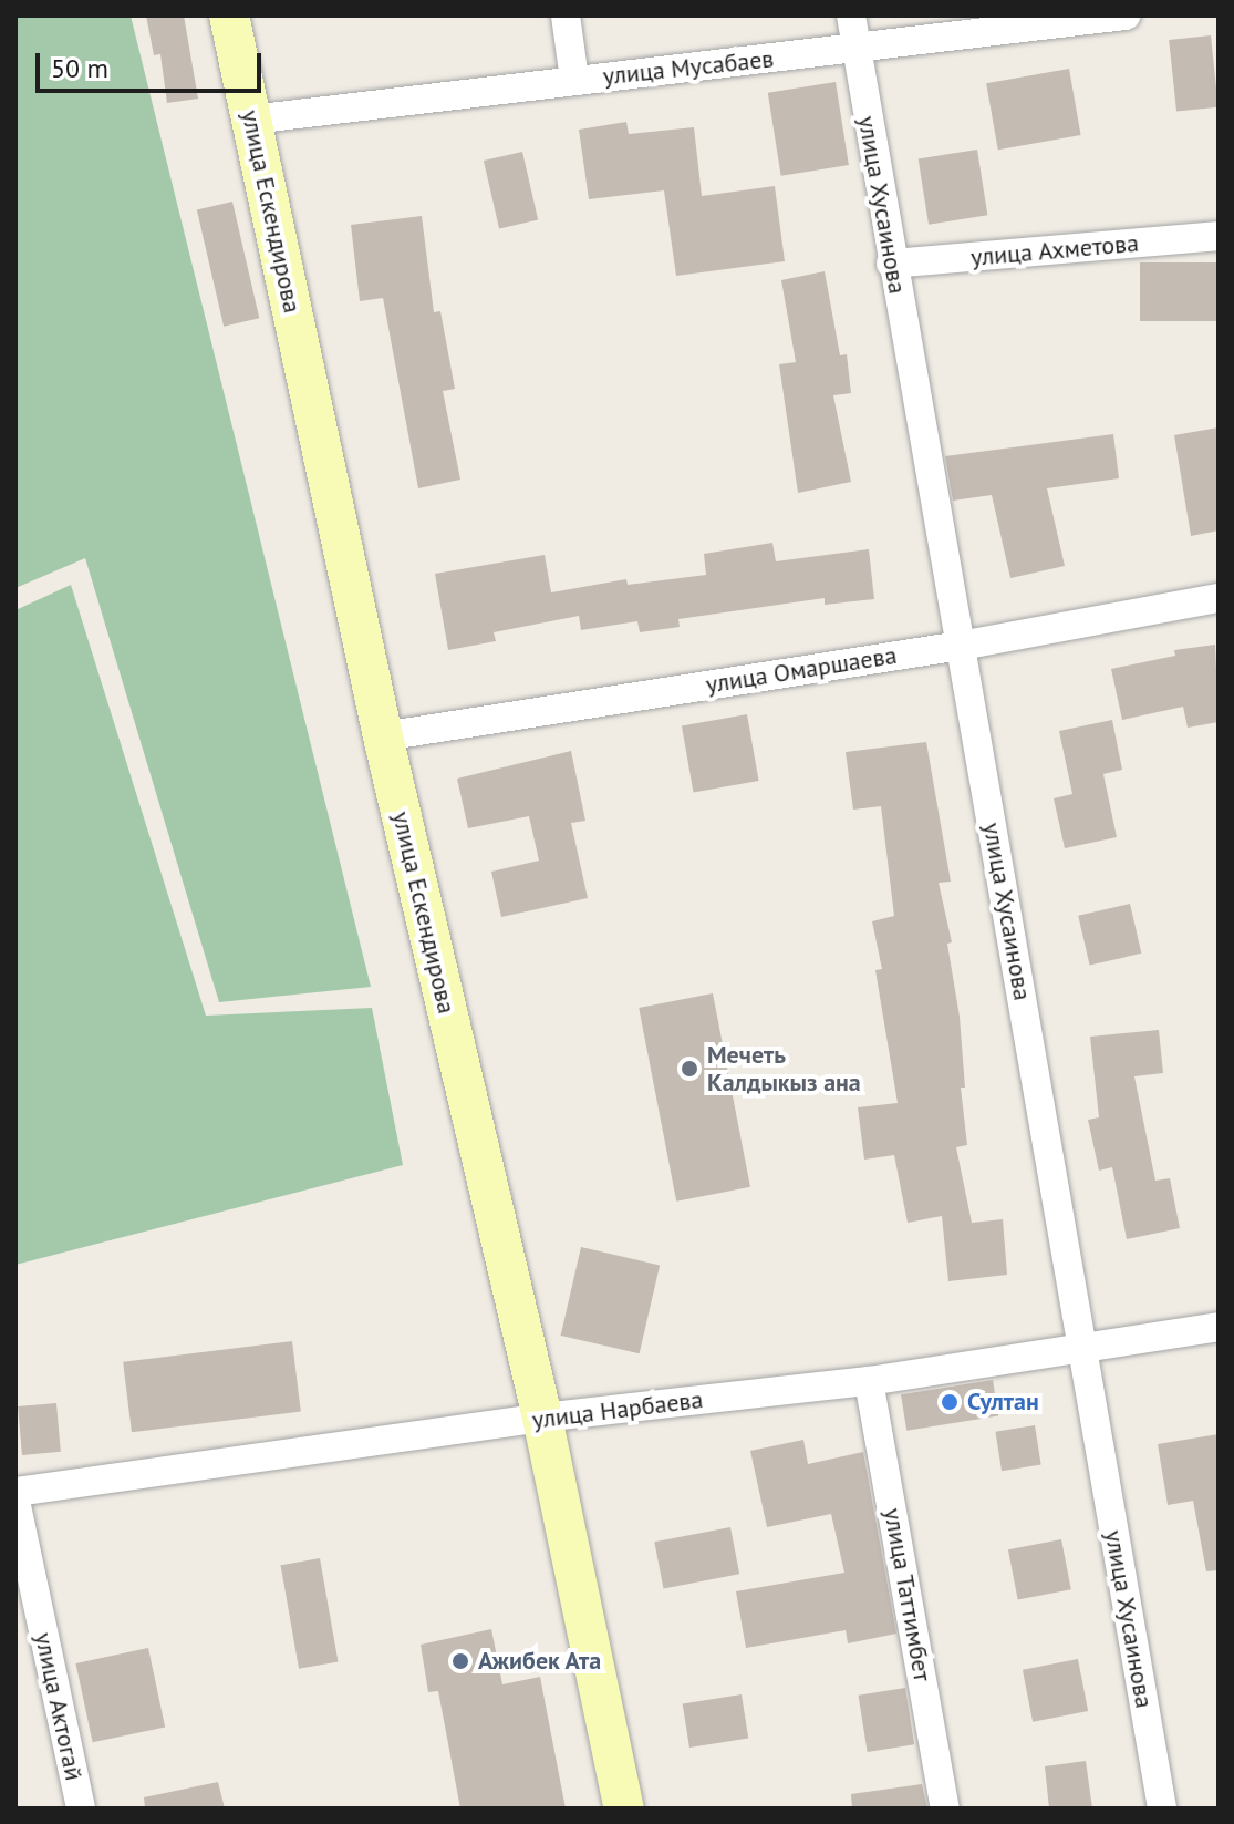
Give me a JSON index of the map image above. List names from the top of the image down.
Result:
{
  "streets": {
    "street": [
      "улица Мусабаев",
      "улица Хусаинова",
      "улица Ескендирова",
      "улица Ахметова",
      "улица Омаршаева",
      "улица Нарбаева",
      "улица Таттимбет",
      "улица Актогай"
    ]
  },
  "crossings": [
    ["улица Мусабаев", "улица Хусаинова"],
    ["улица Мусабаев", "улица Ескендирова"],
    ["улица Хусаинова", "улица Ахметова"],
    ["улица Хусаинова", "улица Омаршаева"],
    ["улица Хусаинова", "улица Нарбаева"],
    ["улица Ескендирова", "улица Омаршаева"],
    ["улица Ескендирова", "улица Нарбаева"],
    ["улица Нарбаева", "улица Таттимбет"]
  ],
  "places": ["Мечеть Калдыкыз ана", "Султан", "Ажибек Ата"],
  "scale_bar": "50 m"
}
